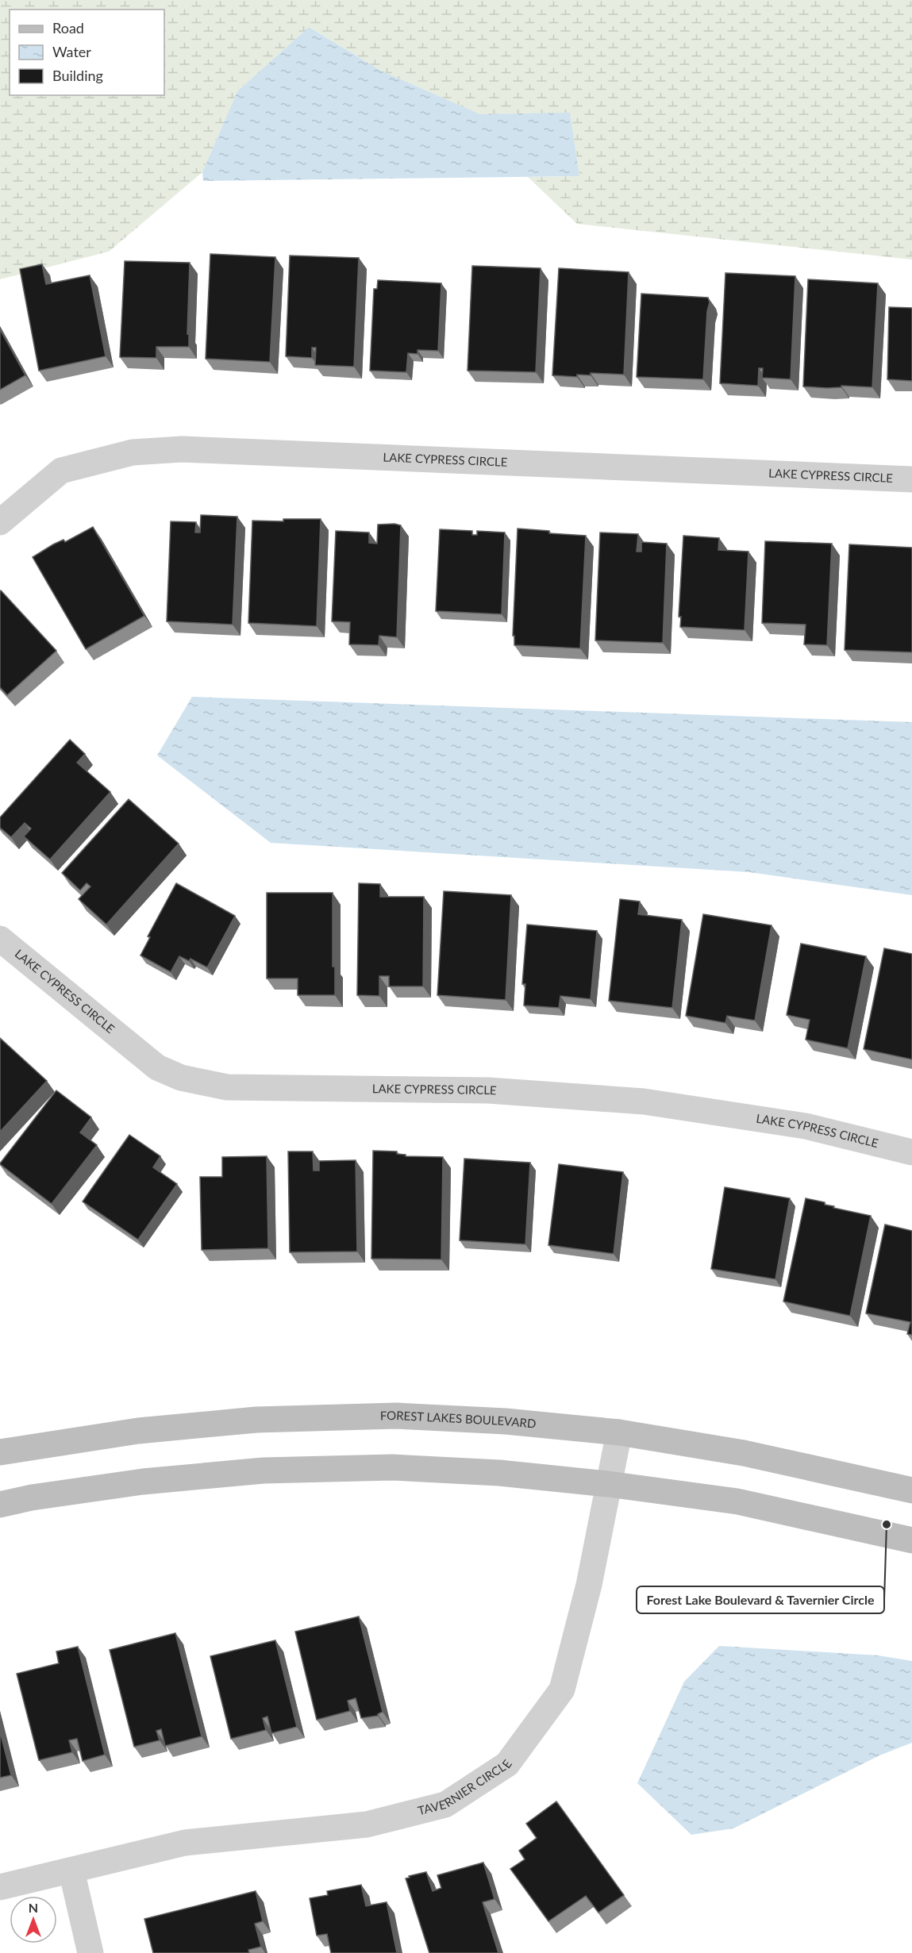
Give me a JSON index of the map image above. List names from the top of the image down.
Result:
{
  "streets": {
    "main road": ["FOREST LAKES BOULEVARD"],
    "street": ["LAKE CYPRESS CIRCLE", "TAVERNIER CIRCLE"]
  },
  "crossings": [
    ["FOREST LAKES BOULEVARD", "TAVERNIER CIRCLE"]
  ],
  "places": ["Forest Lake Boulevard & Tavernier Circle"],
  "legend": ["Road", "Water", "Building"],
  "north": "top"
}
